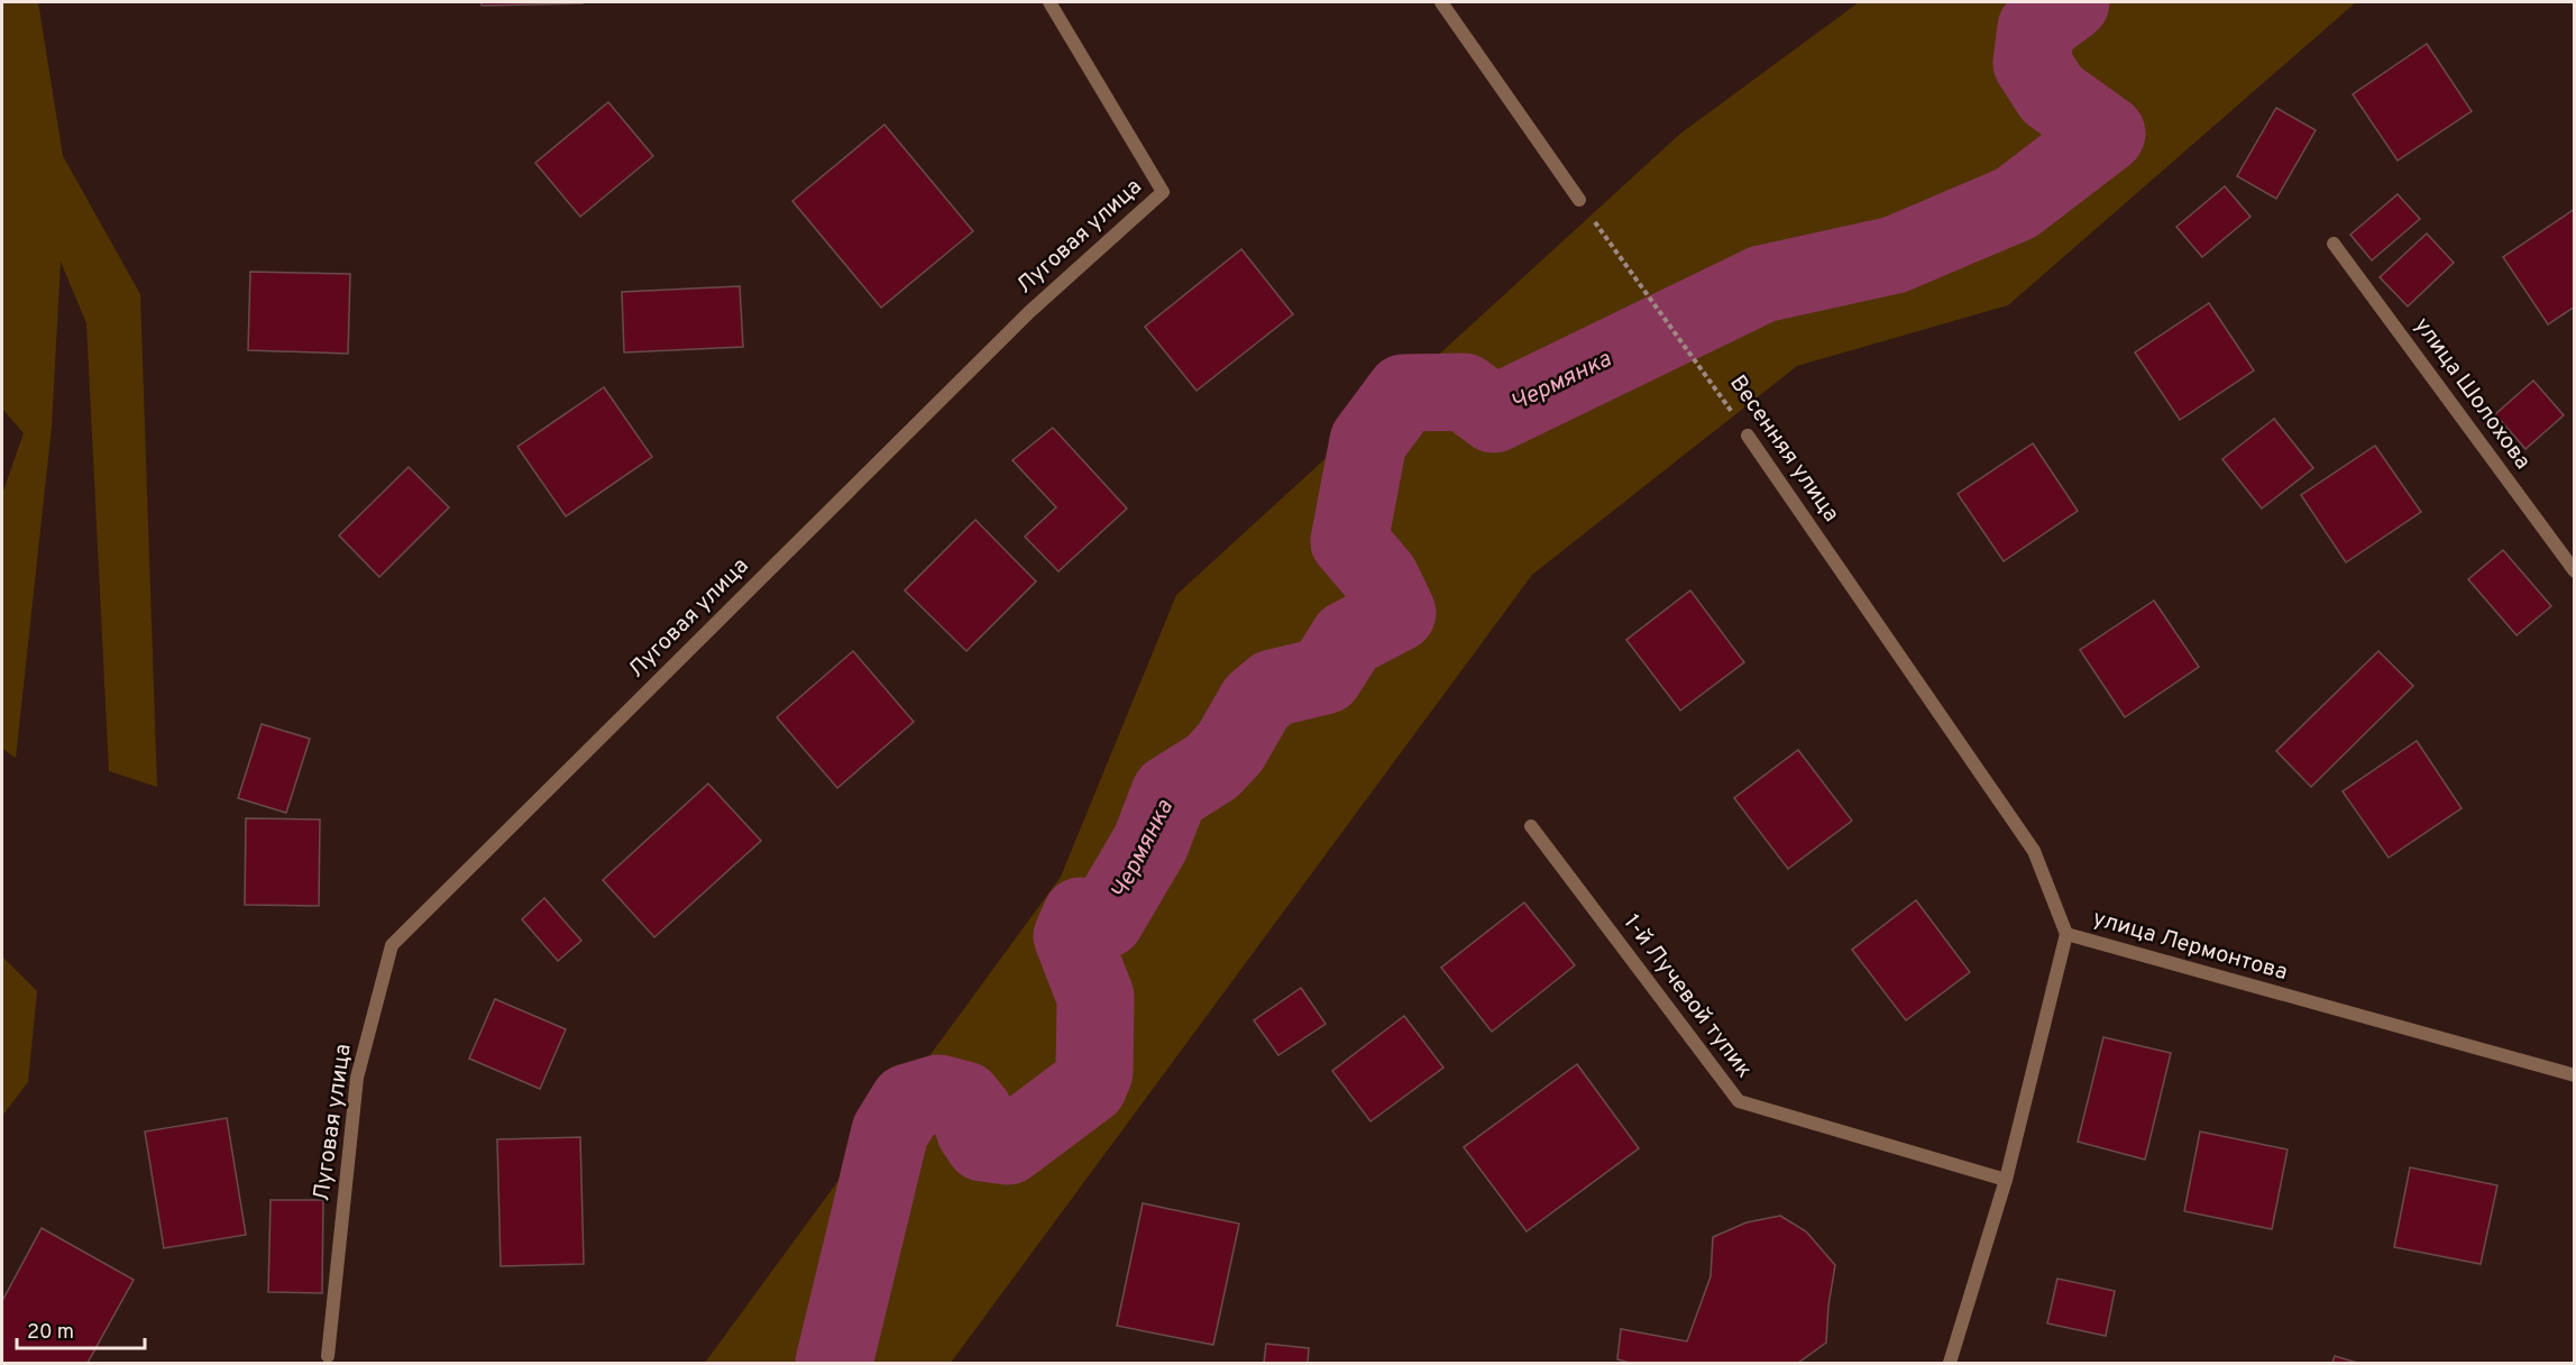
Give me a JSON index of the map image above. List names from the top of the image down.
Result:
{
  "streets": {
    "street": [
      "Луговая улица",
      "улица Шолохова",
      "Весенняя улица",
      "улица Лермонтова",
      "1-й Лучевой тупик"
    ]
  },
  "crossings": [
    ["Весенняя улица", "улица Лермонтова"],
    ["улица Лермонтова", "1-й Лучевой тупик"]
  ],
  "water": ["Чермянка"],
  "scale_bar": "20 m"
}
